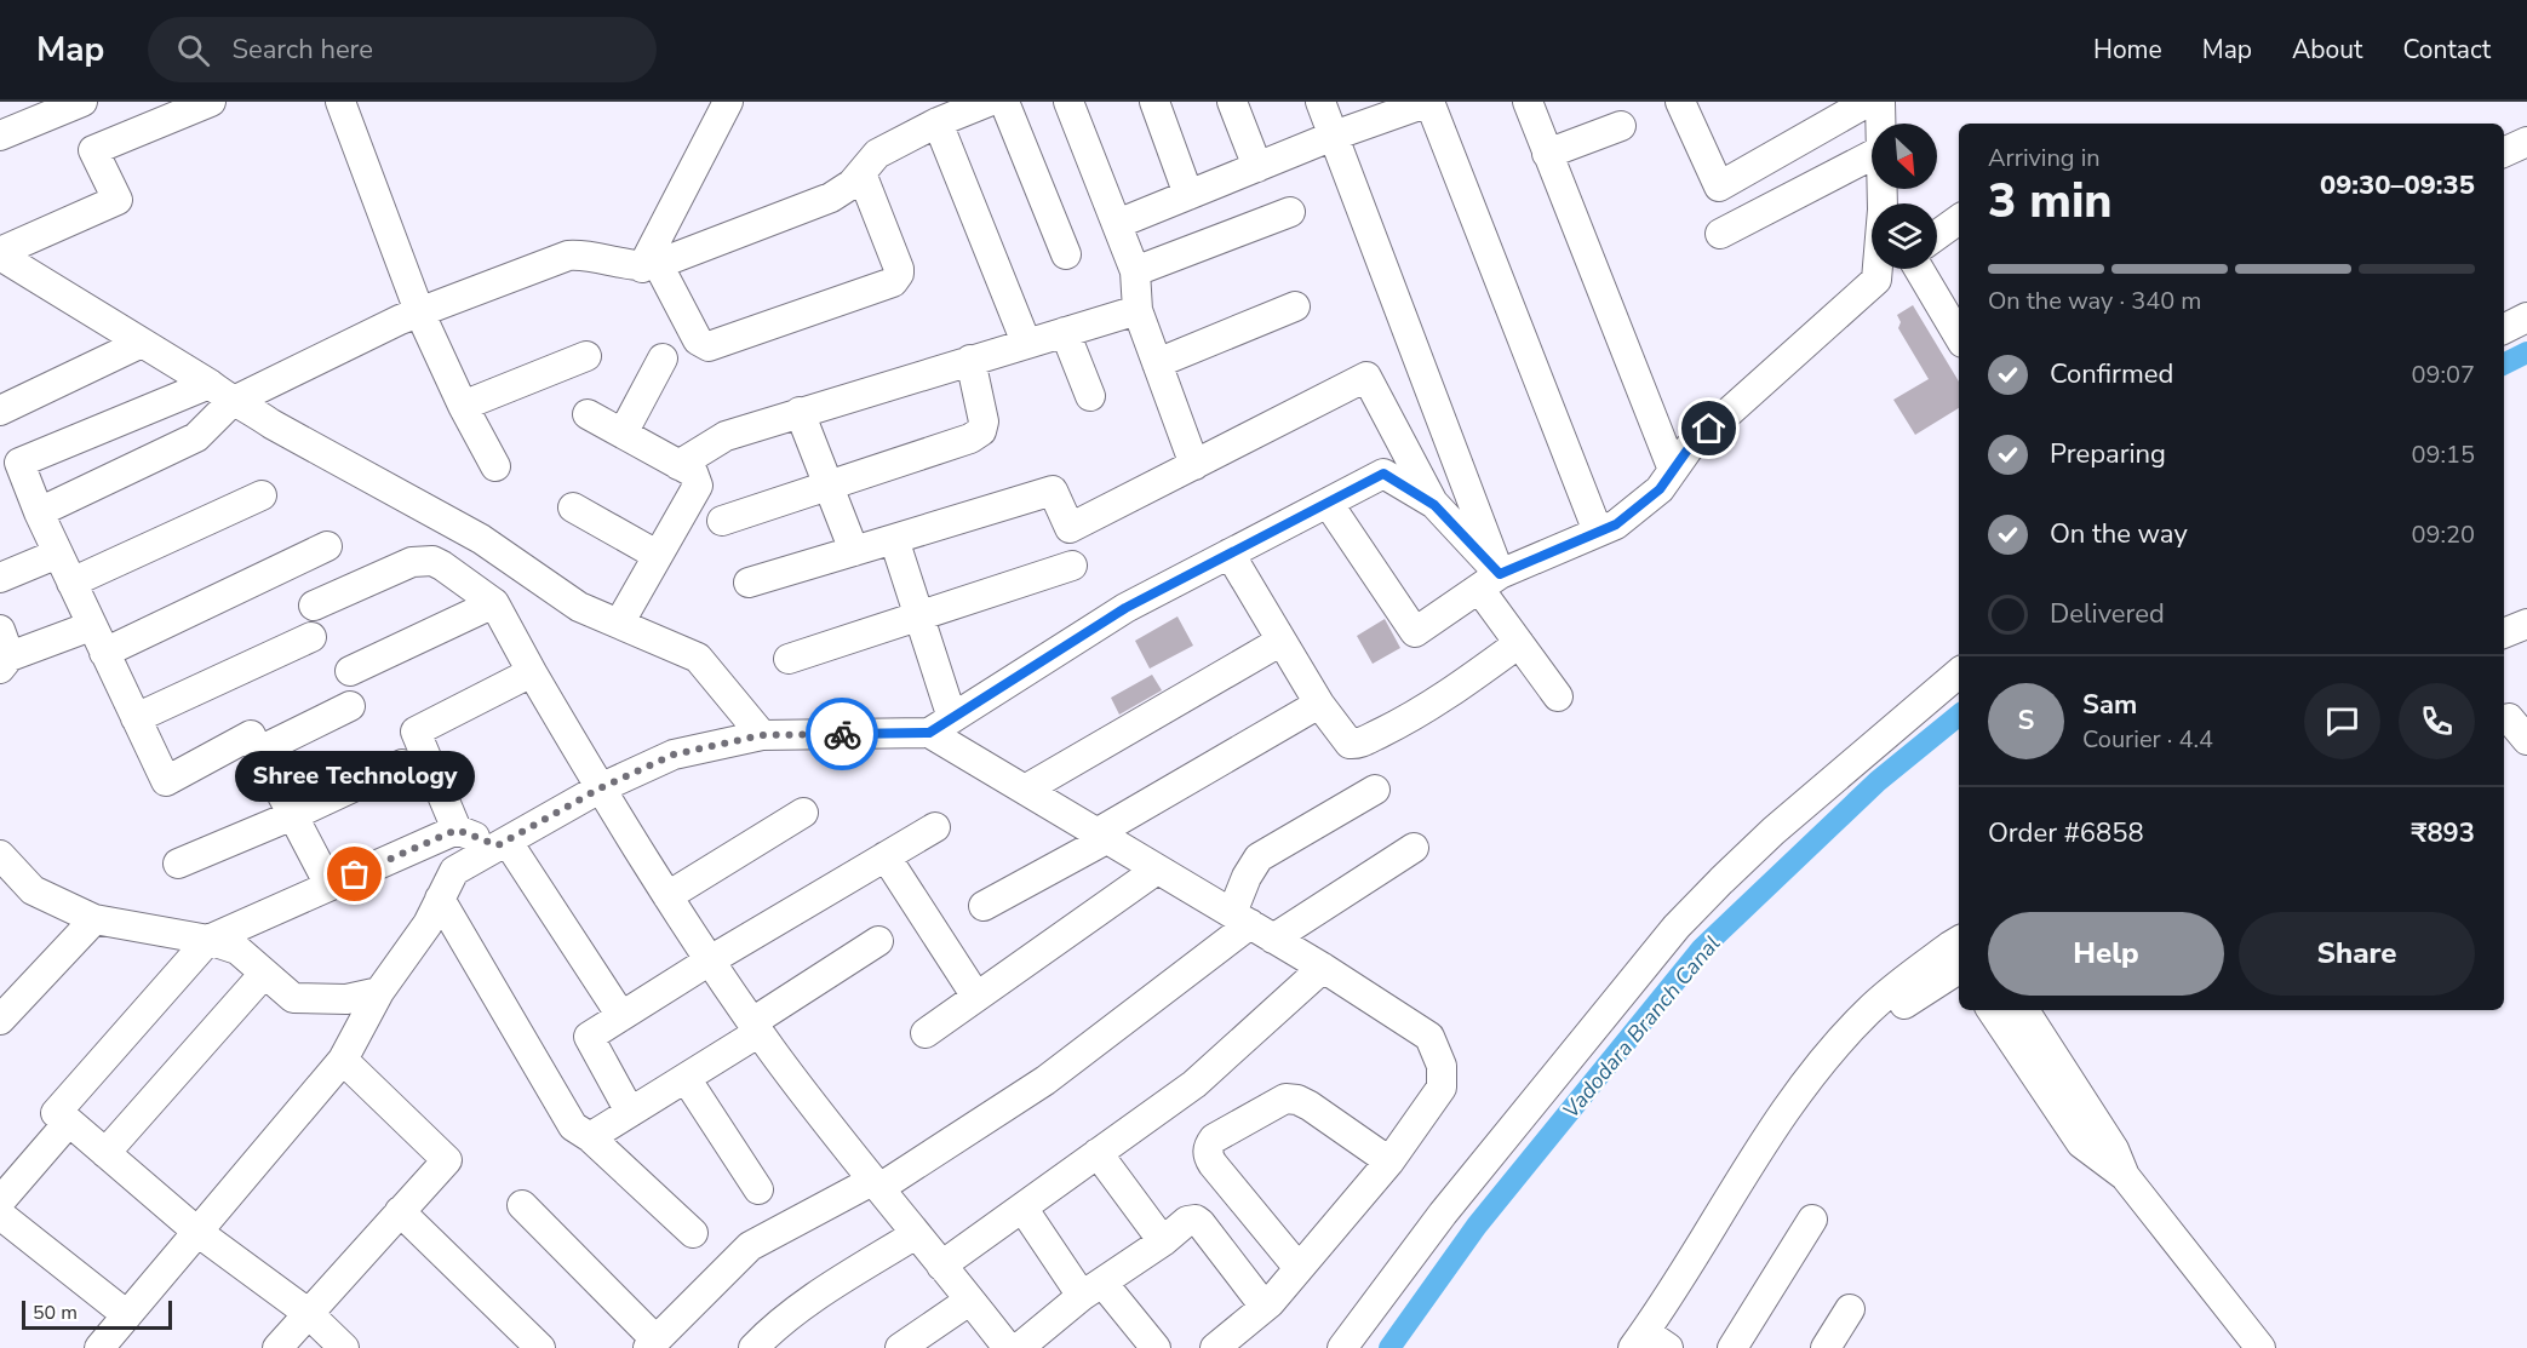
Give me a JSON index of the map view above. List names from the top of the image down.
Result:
{
  "water": ["Vadodara Branch Canal"],
  "places": ["Shree Technology"],
  "scale_bar": "50 m",
  "north": "bottom right",
  "page": {
    "header": "Map",
    "search": "Search here",
    "nav": [
      "Home",
      "Map",
      "About",
      "Contact"
    ],
    "heading": ["3 min", "Arriving in", "09:30–09:35"],
    "panel": [
      "Sam",
      "Courier · 4.4",
      "Order #6858",
      "₹893"
    ],
    "bar": "On the way · 340 m",
    "list": [
      ["Confirmed", "09:07"],
      ["Preparing", "09:15"],
      ["On the way", "09:20"],
      "Delivered"
    ],
    "round": "S",
    "bubble": "Shree Technology",
    "buttons": ["Help", "Share"],
    "scale": "50 m"
  }
}
